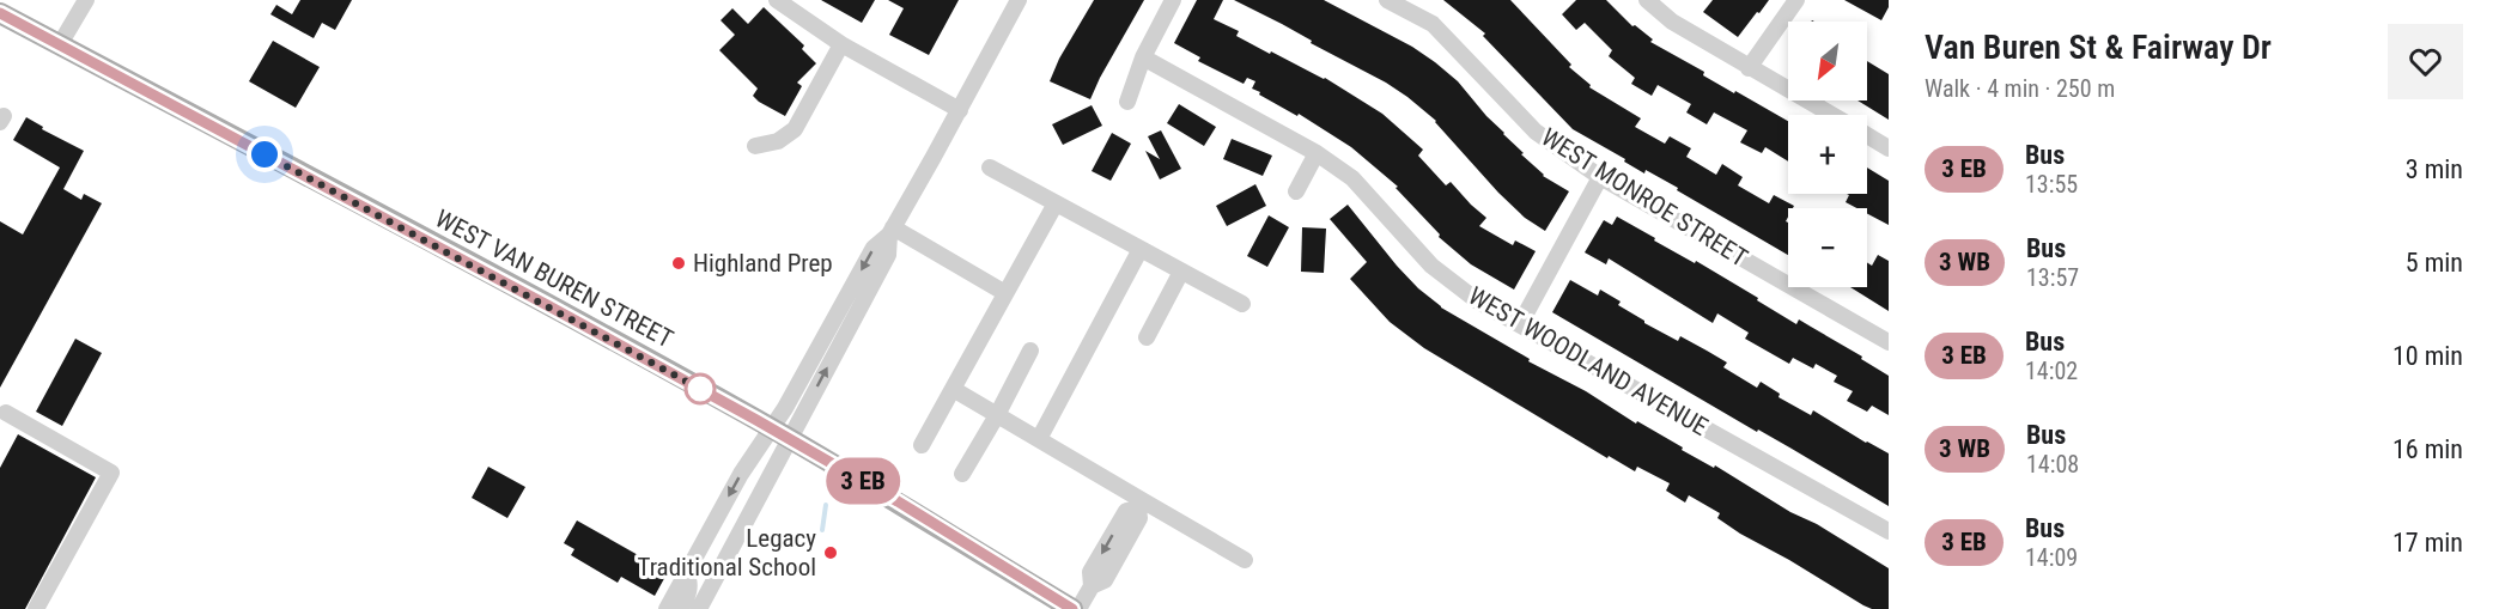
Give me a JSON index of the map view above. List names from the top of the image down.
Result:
{
  "streets": {
    "main road": ["WEST VAN BUREN STREET"],
    "street": ["WEST MONROE STREET", "WEST WOODLAND AVENUE"]
  },
  "places": ["Highland Prep", "Legacy Traditional School"],
  "north": "bottom left",
  "page": {
    "on_map": "3 EB",
    "heading": ["Van Buren St & Fairway Dr", "Walk · 4 min · 250 m"],
    "map_buttons": ["+", "−"],
    "list": [
      {
        "mark": "3 EB",
        "name": "Bus",
        "note": "13:55",
        "value": "3 min"
      },
      {
        "mark": "3 WB",
        "name": "Bus",
        "note": "13:57",
        "value": "5 min"
      },
      {
        "mark": "3 EB",
        "name": "Bus",
        "note": "14:02",
        "value": "10 min"
      },
      {
        "mark": "3 WB",
        "name": "Bus",
        "note": "14:08",
        "value": "16 min"
      },
      {
        "mark": "3 EB",
        "name": "Bus",
        "note": "14:09",
        "value": "17 min"
      }
    ]
  }
}
